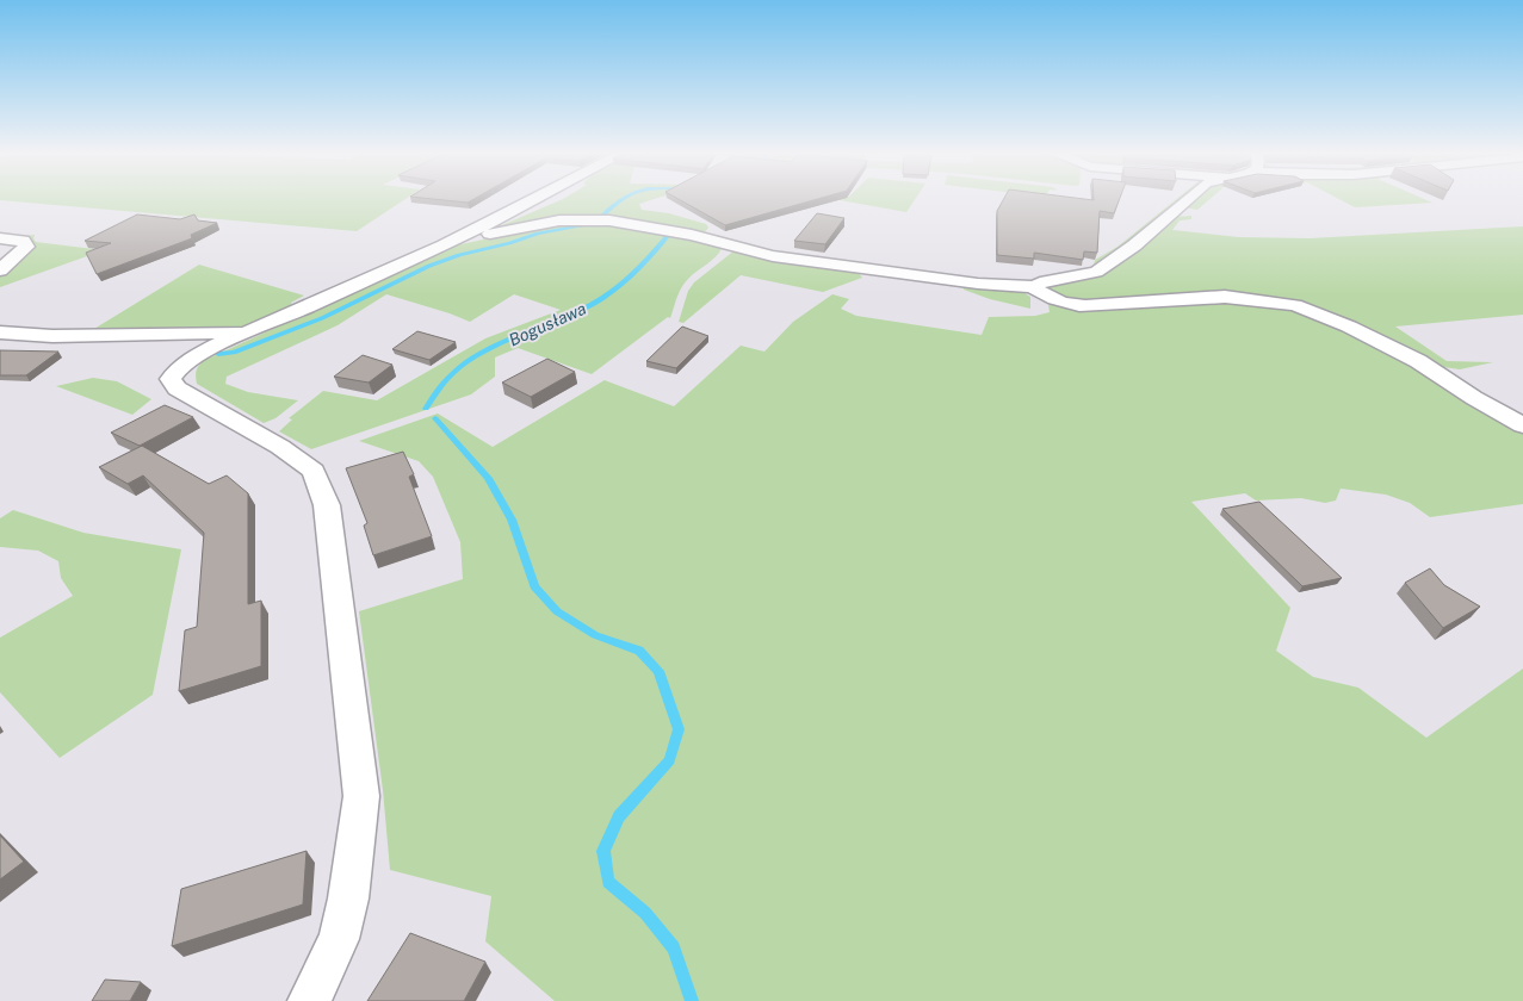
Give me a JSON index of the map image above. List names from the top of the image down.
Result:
{
  "water": ["Bogusława"]
}
